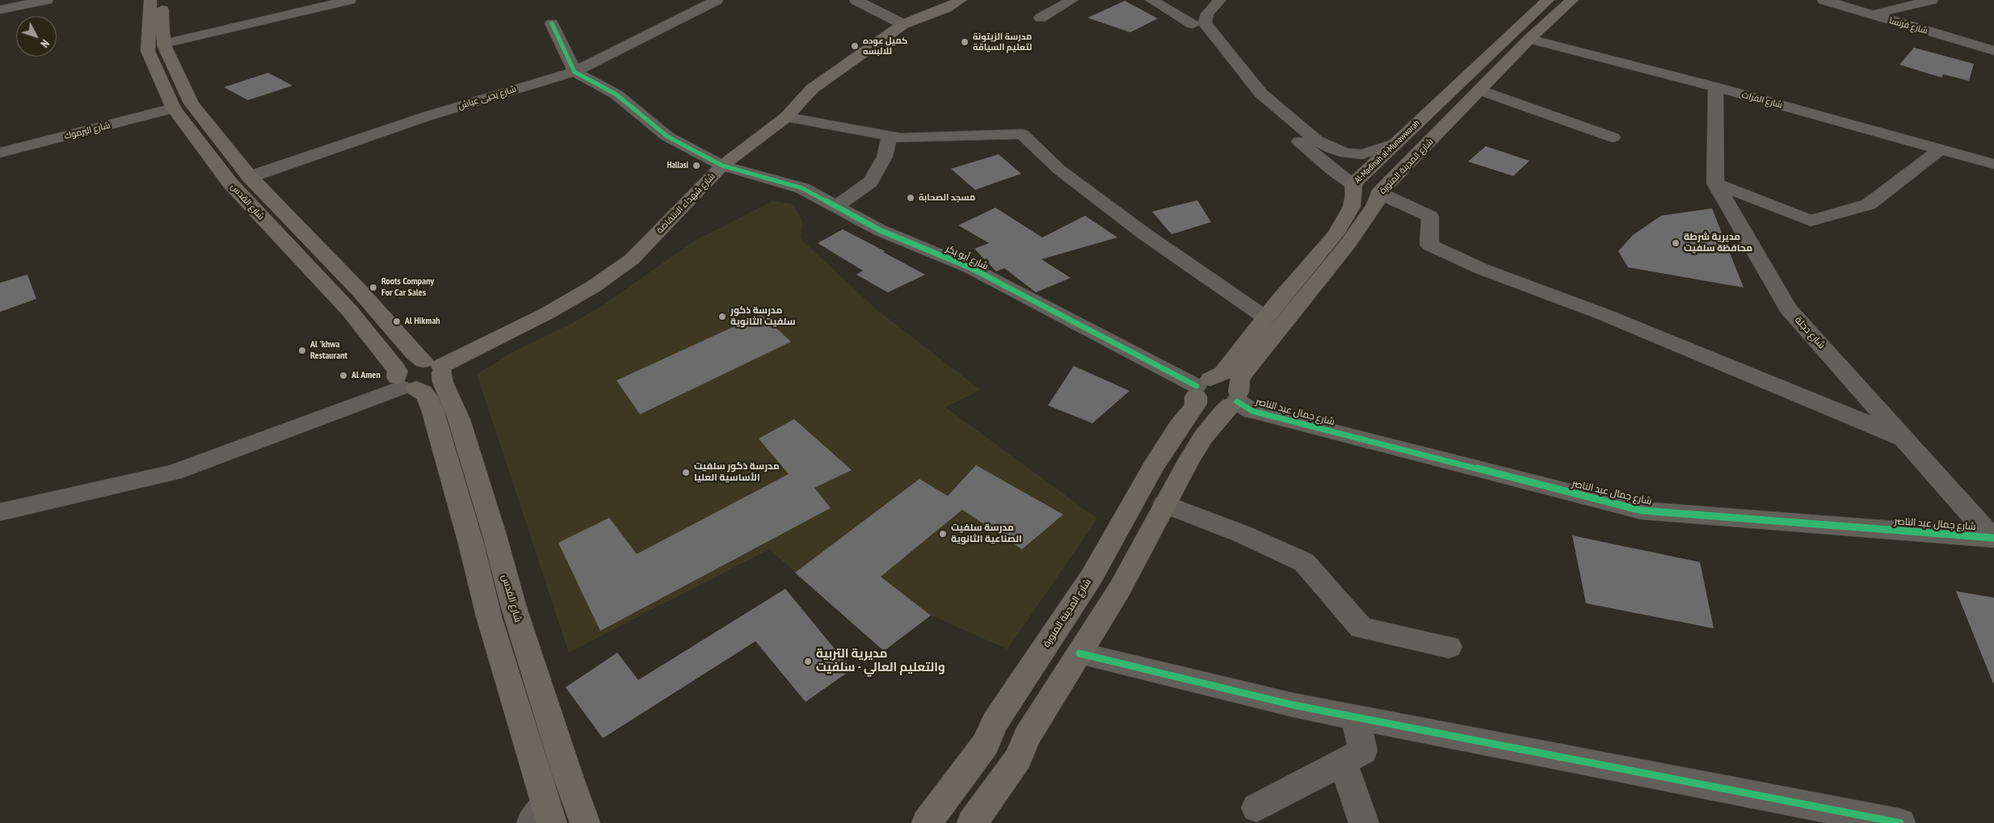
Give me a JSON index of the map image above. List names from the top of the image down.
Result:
{
  "streets": {
    "main road": [
      "Al-Madīnah al-Munawwarah",
      "شارع المدينة المنورة",
      "شارع القدس",
      "شارع شهداء الانتفاضة"
    ],
    "street": [
      "شارع فرنسا",
      "شارع يحيى عياش",
      "شارع الفرات",
      "ِشارع اليرموك",
      "شارع أبو بكر",
      "شارع دجلة",
      "شارع جمال عبد الناصر"
    ]
  },
  "crossings": [
    ["شارع يحيى عياش", "شارع القدس"],
    ["شارع يحيى عياش", "شارع أبو بكر"],
    ["شارع الفرات", "شارع المدينة المنورة"],
    ["ِشارع اليرموك", "شارع القدس"],
    ["Al-Madīnah al-Munawwarah", "شارع المدينة المنورة"],
    ["Al-Madīnah al-Munawwarah", "شارع أبو بكر"],
    ["شارع المدينة المنورة", "شارع أبو بكر"],
    ["شارع المدينة المنورة", "شارع جمال عبد الناصر"],
    ["شارع القدس", "شارع شهداء الانتفاضة"],
    ["شارع شهداء الانتفاضة", "شارع أبو بكر"],
    ["شارع دجلة", "شارع جمال عبد الناصر"]
  ],
  "places": [
    "مدرسة الزيتونة لتعليم السياقة",
    "كميل عوده للالبسه",
    "Hallasi",
    "مسجد الصحابة",
    "مديرية شرطة محافظة سلفيت",
    "Roots Company For Car Sales",
    "مدرسة ذكور سلفيت الثانوية",
    "Al Hikmah",
    "Al 'khwa Restaurant",
    "Al Amen",
    "مدرسة ذكور سلفيت الأساسية العليا",
    "مدرسة سلفيت الصناعية الثانوية",
    "مديرية التربية والتعليم العالي - سلفيت"
  ],
  "north": "bottom right"
}
